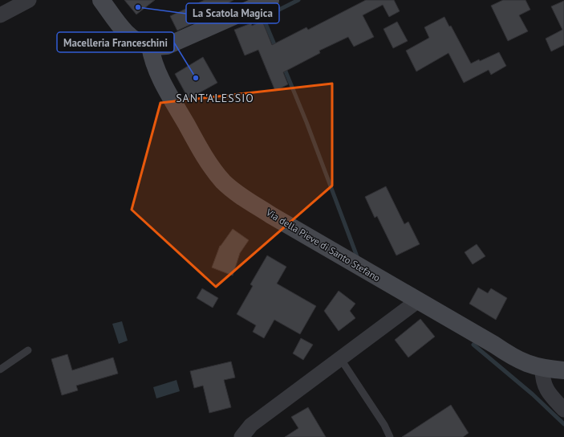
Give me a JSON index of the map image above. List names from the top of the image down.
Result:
{
  "streets": {
    "street": ["Via della Pieve di Santo Stefano"]
  },
  "districts": ["SANT'ALESSIO"],
  "places": ["La Scatola Magica", "Macelleria Franceschini"]
}
